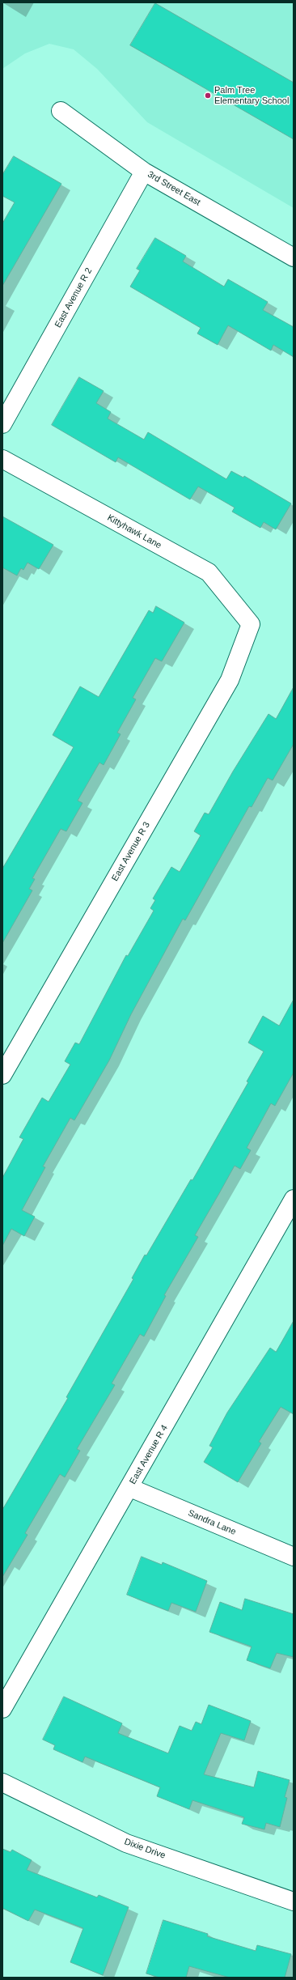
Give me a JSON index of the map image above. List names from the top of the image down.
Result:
{
  "streets": {
    "street": [
      "3rd Street East",
      "East Avenue R 2",
      "Kittyhawk Lane",
      "East Avenue R 3",
      "East Avenue R 4",
      "Sandra Lane",
      "Dixie Drive"
    ]
  },
  "crossings": [
    ["3rd Street East", "East Avenue R 2"],
    ["Kittyhawk Lane", "East Avenue R 3"],
    ["East Avenue R 4", "Sandra Lane"]
  ],
  "places": ["Palm Tree Elementary School"]
}
